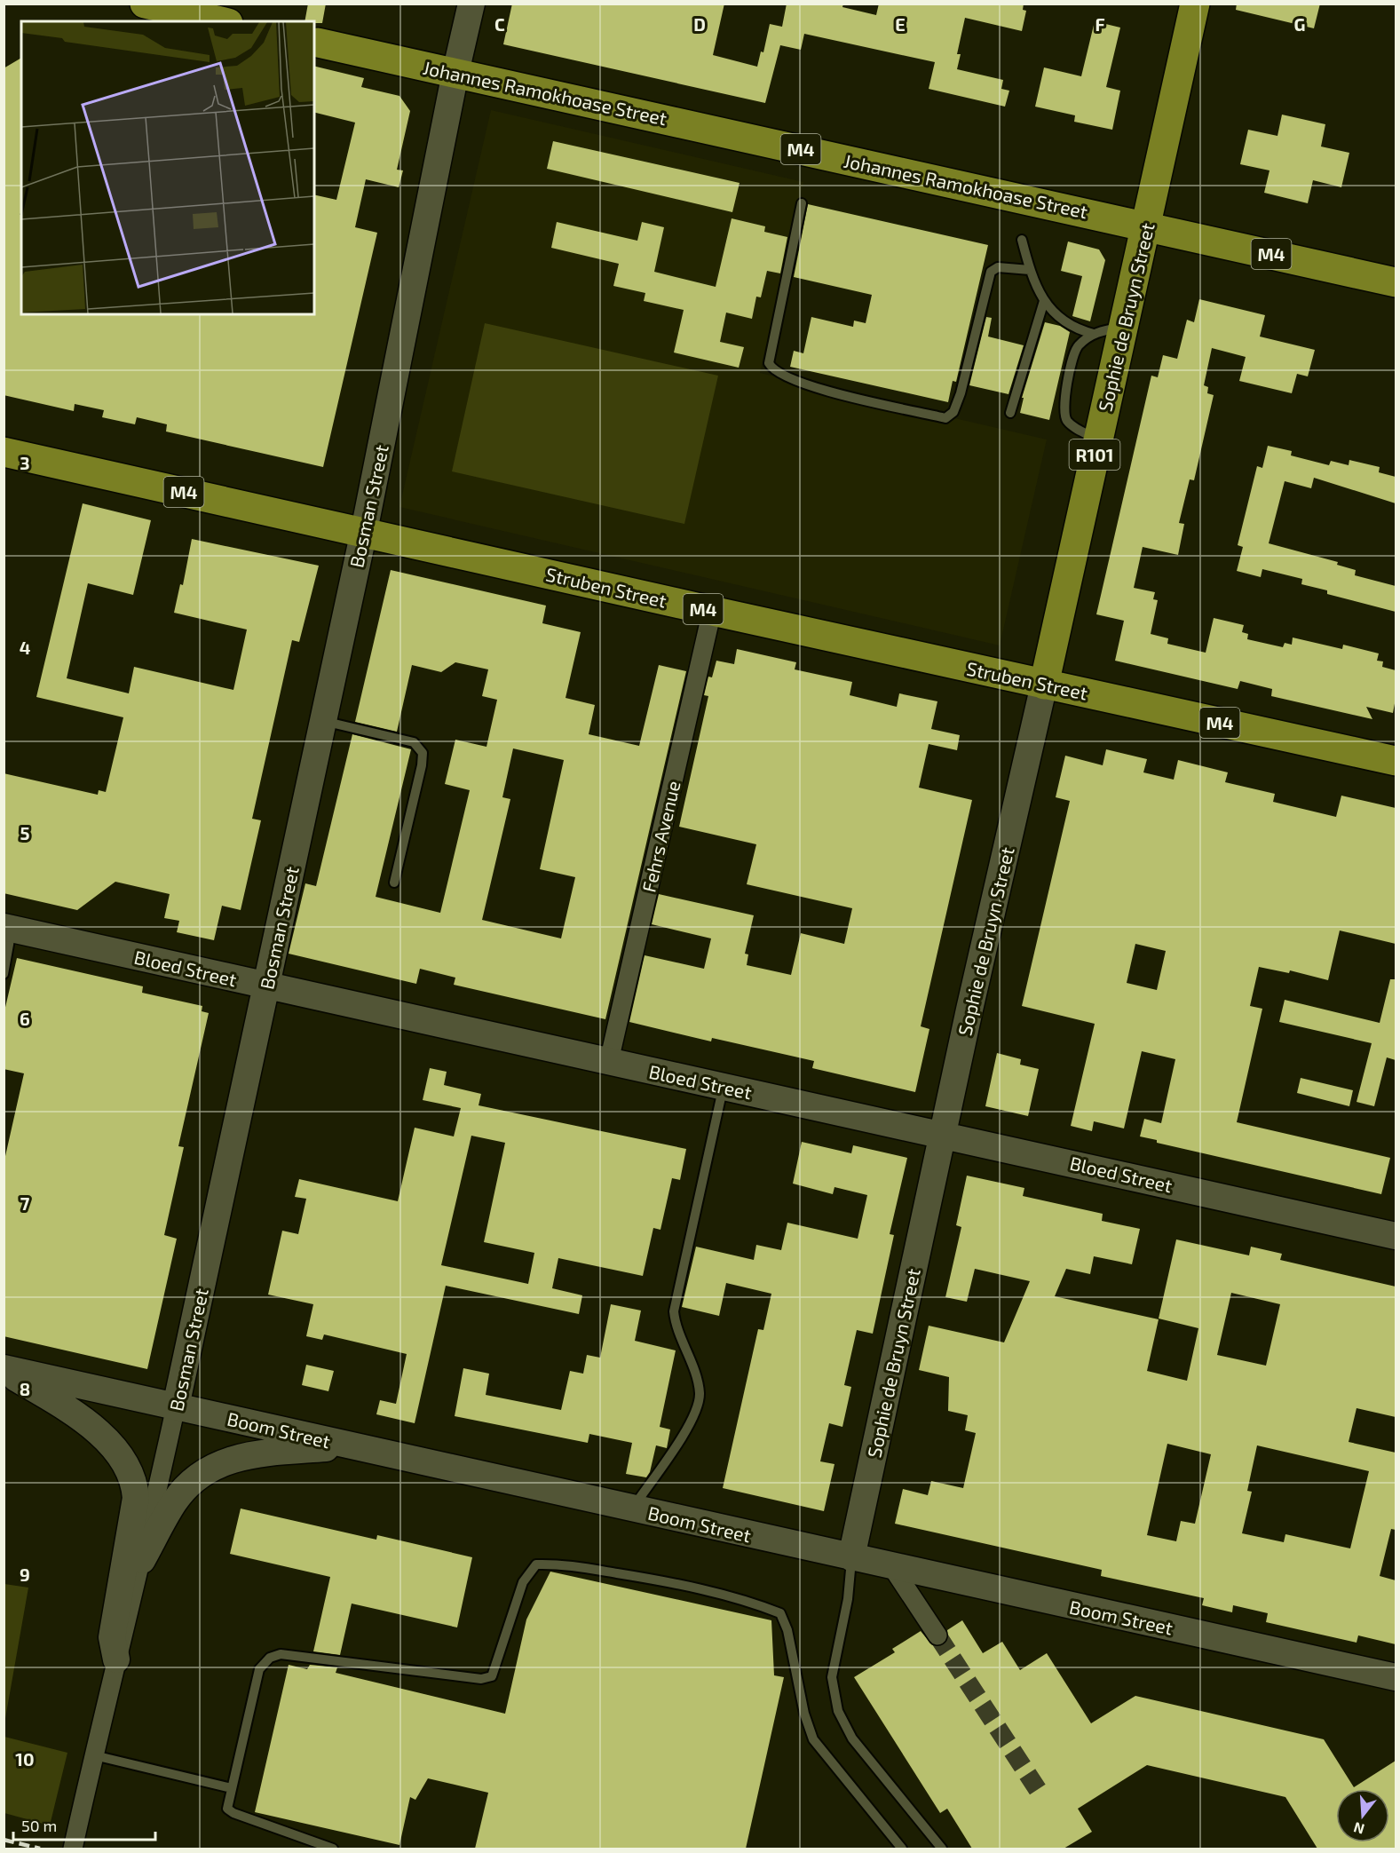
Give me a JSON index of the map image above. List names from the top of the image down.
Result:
{
  "streets": {
    "main road": [
      "Johannes Ramokhoase Street",
      "M4",
      "Sophie de Bruyn Street",
      "R101",
      "Bosman Street",
      "Struben Street",
      "Bloed Street",
      "Boom Street"
    ],
    "street": ["Fehrs Avenue"]
  },
  "crossings": [
    ["Johannes Ramokhoase Street", "Sophie de Bruyn Street"],
    ["Johannes Ramokhoase Street", "Bosman Street"],
    ["Sophie de Bruyn Street", "Struben Street"],
    ["Sophie de Bruyn Street", "Bloed Street"],
    ["Sophie de Bruyn Street", "Boom Street"],
    ["Bosman Street", "Struben Street"],
    ["Bosman Street", "Bloed Street"],
    ["Bosman Street", "Boom Street"],
    ["Struben Street", "Fehrs Avenue"],
    ["Fehrs Avenue", "Bloed Street"]
  ],
  "scale_bar": "50 m",
  "north": "bottom",
  "grid": {
    "columns": [
      "C",
      "D",
      "E",
      "F",
      "G"
    ],
    "rows": [
      "3",
      "4",
      "5",
      "6",
      "7",
      "8",
      "9",
      "10"
    ]
  }
}
